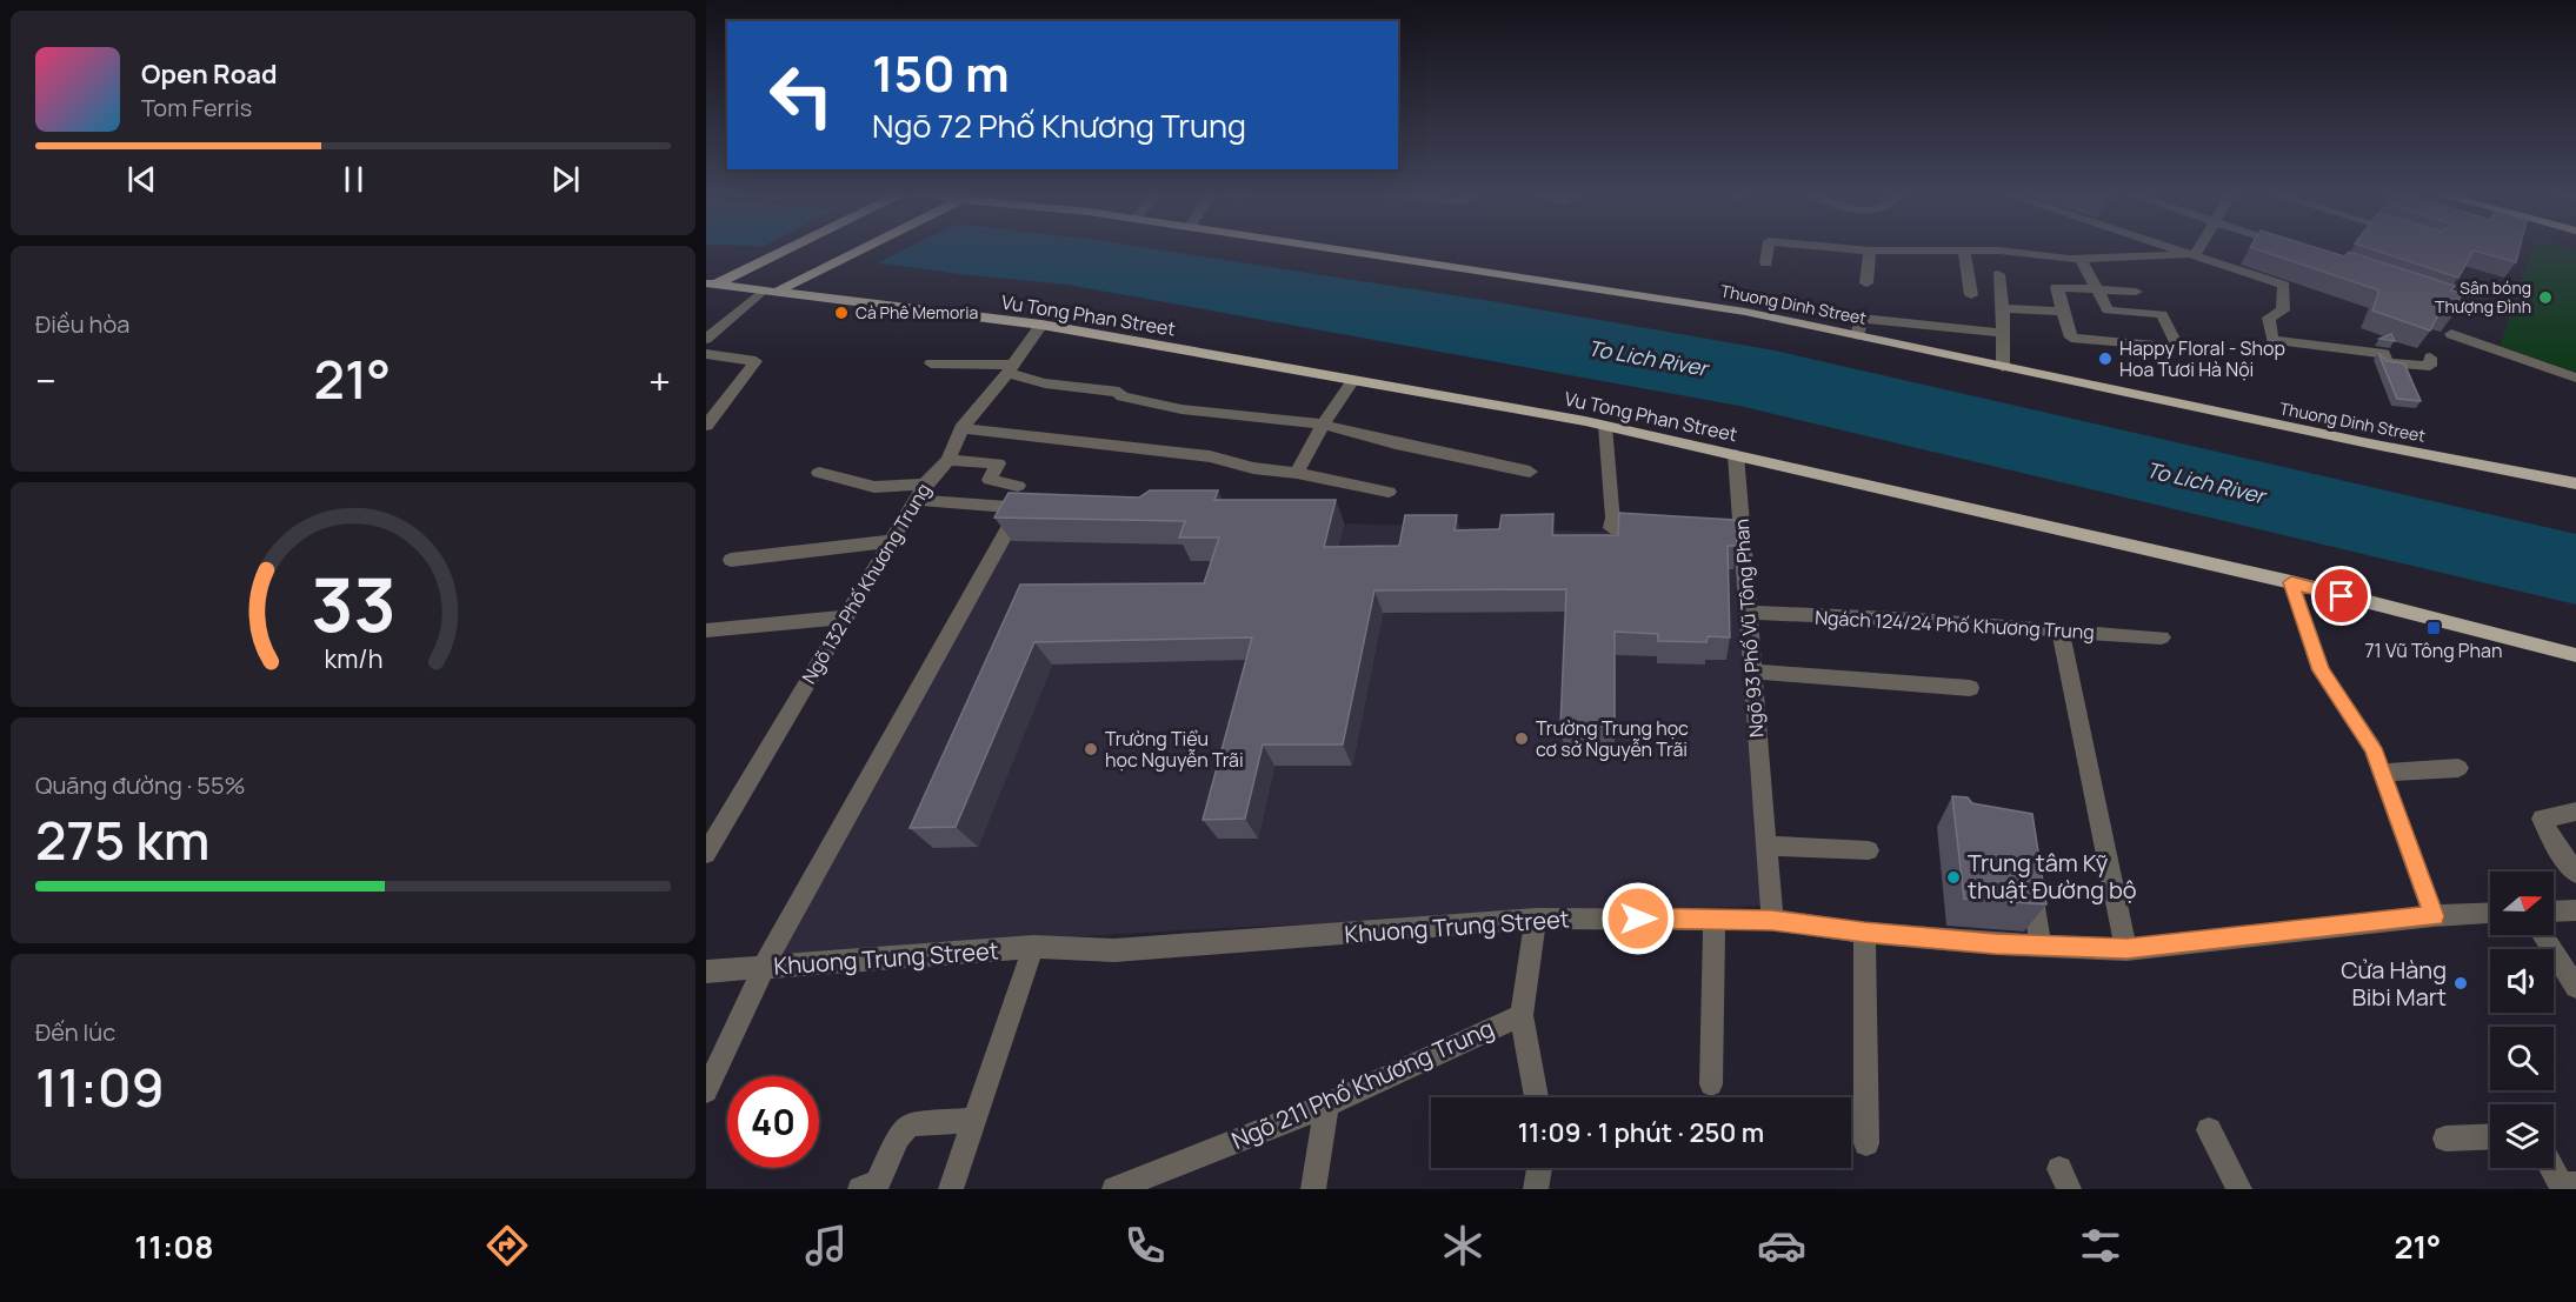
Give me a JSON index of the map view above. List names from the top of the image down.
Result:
{
  "streets": {
    "main road": ["Thuong Dinh Street", "Vu Tong Phan Street"],
    "street": [
      "Ngõ 132 Phố Khương Trung",
      "Ngách 124/24 Phố Khương Trung",
      "Ngõ 93 Phố Vũ Tông Phan",
      "Khuong Trung Street",
      "Ngõ 211 Phố Khương Trung"
    ]
  },
  "crossings": [
    ["Vu Tong Phan Street", "Ngõ 132 Phố Khương Trung"],
    ["Vu Tong Phan Street", "Ngõ 93 Phố Vũ Tông Phan"],
    ["Ngách 124/24 Phố Khương Trung", "Ngõ 93 Phố Vũ Tông Phan"],
    ["Ngõ 93 Phố Vũ Tông Phan", "Khuong Trung Street"]
  ],
  "water": ["To Lich River"],
  "places": {
    "other": [
      "Sân bóng Thượng Đình",
      "Cà Phê Memoria",
      "Happy Floral - Shop Hoa Tươi Hà Nội",
      "Trường Trung học cơ sở Nguyễn Trãi",
      "Trường Tiểu học Nguyễn Trãi",
      "Trung tâm Kỹ thuật Đường bộ",
      "Cửa Hàng Bibi Mart"
    ],
    "transit": ["71 Vũ Tông Phan"]
  },
  "north": "right",
  "page": {
    "turn": ["150 m", "Ngõ 72 Phố Khương Trung"],
    "song": ["Open Road", "Tom Ferris"],
    "tile": [
      "Điều hòa",
      ["Quãng đường · 55%", "275 km"],
      ["Đến lúc", "11:09"]
    ],
    "heat": ["−", "21°", "+"],
    "limit": "40",
    "trip": "11:09 · 1 phút · 250 m",
    "tabs": ["11:08", "21°"],
    "gauge": ["33", "km/h"]
  }
}
